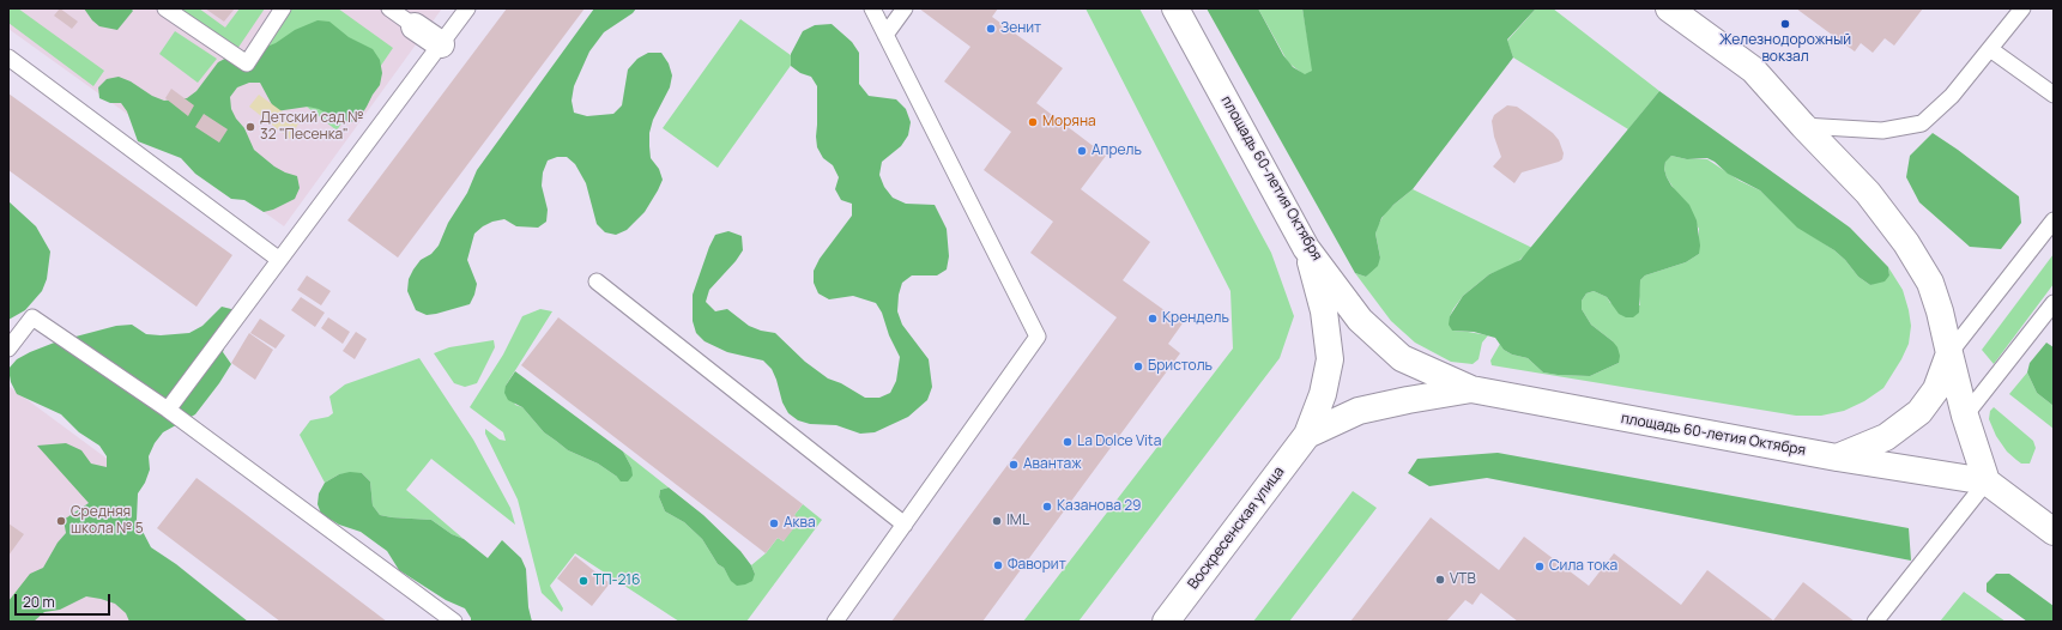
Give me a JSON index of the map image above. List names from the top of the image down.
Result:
{
  "streets": {
    "main road": ["площадь 60-летия Октября", "Воскресенская улица"]
  },
  "crossings": [
    ["площадь 60-летия Октября", "Воскресенская улица"]
  ],
  "places": [
    "Железнодорожный вокзал",
    "Зенит",
    "Моряна",
    "Детский сад № 32 \"Песенка\"",
    "Апрель",
    "Крендель",
    "Бристоль",
    "La Dolce Vita",
    "Авантаж",
    "Казанова 29",
    "Средняя школа № 5",
    "IML",
    "Аква",
    "Фаворит",
    "Сила тока",
    "VTB",
    "ТП-216"
  ],
  "scale_bar": "20 m"
}
